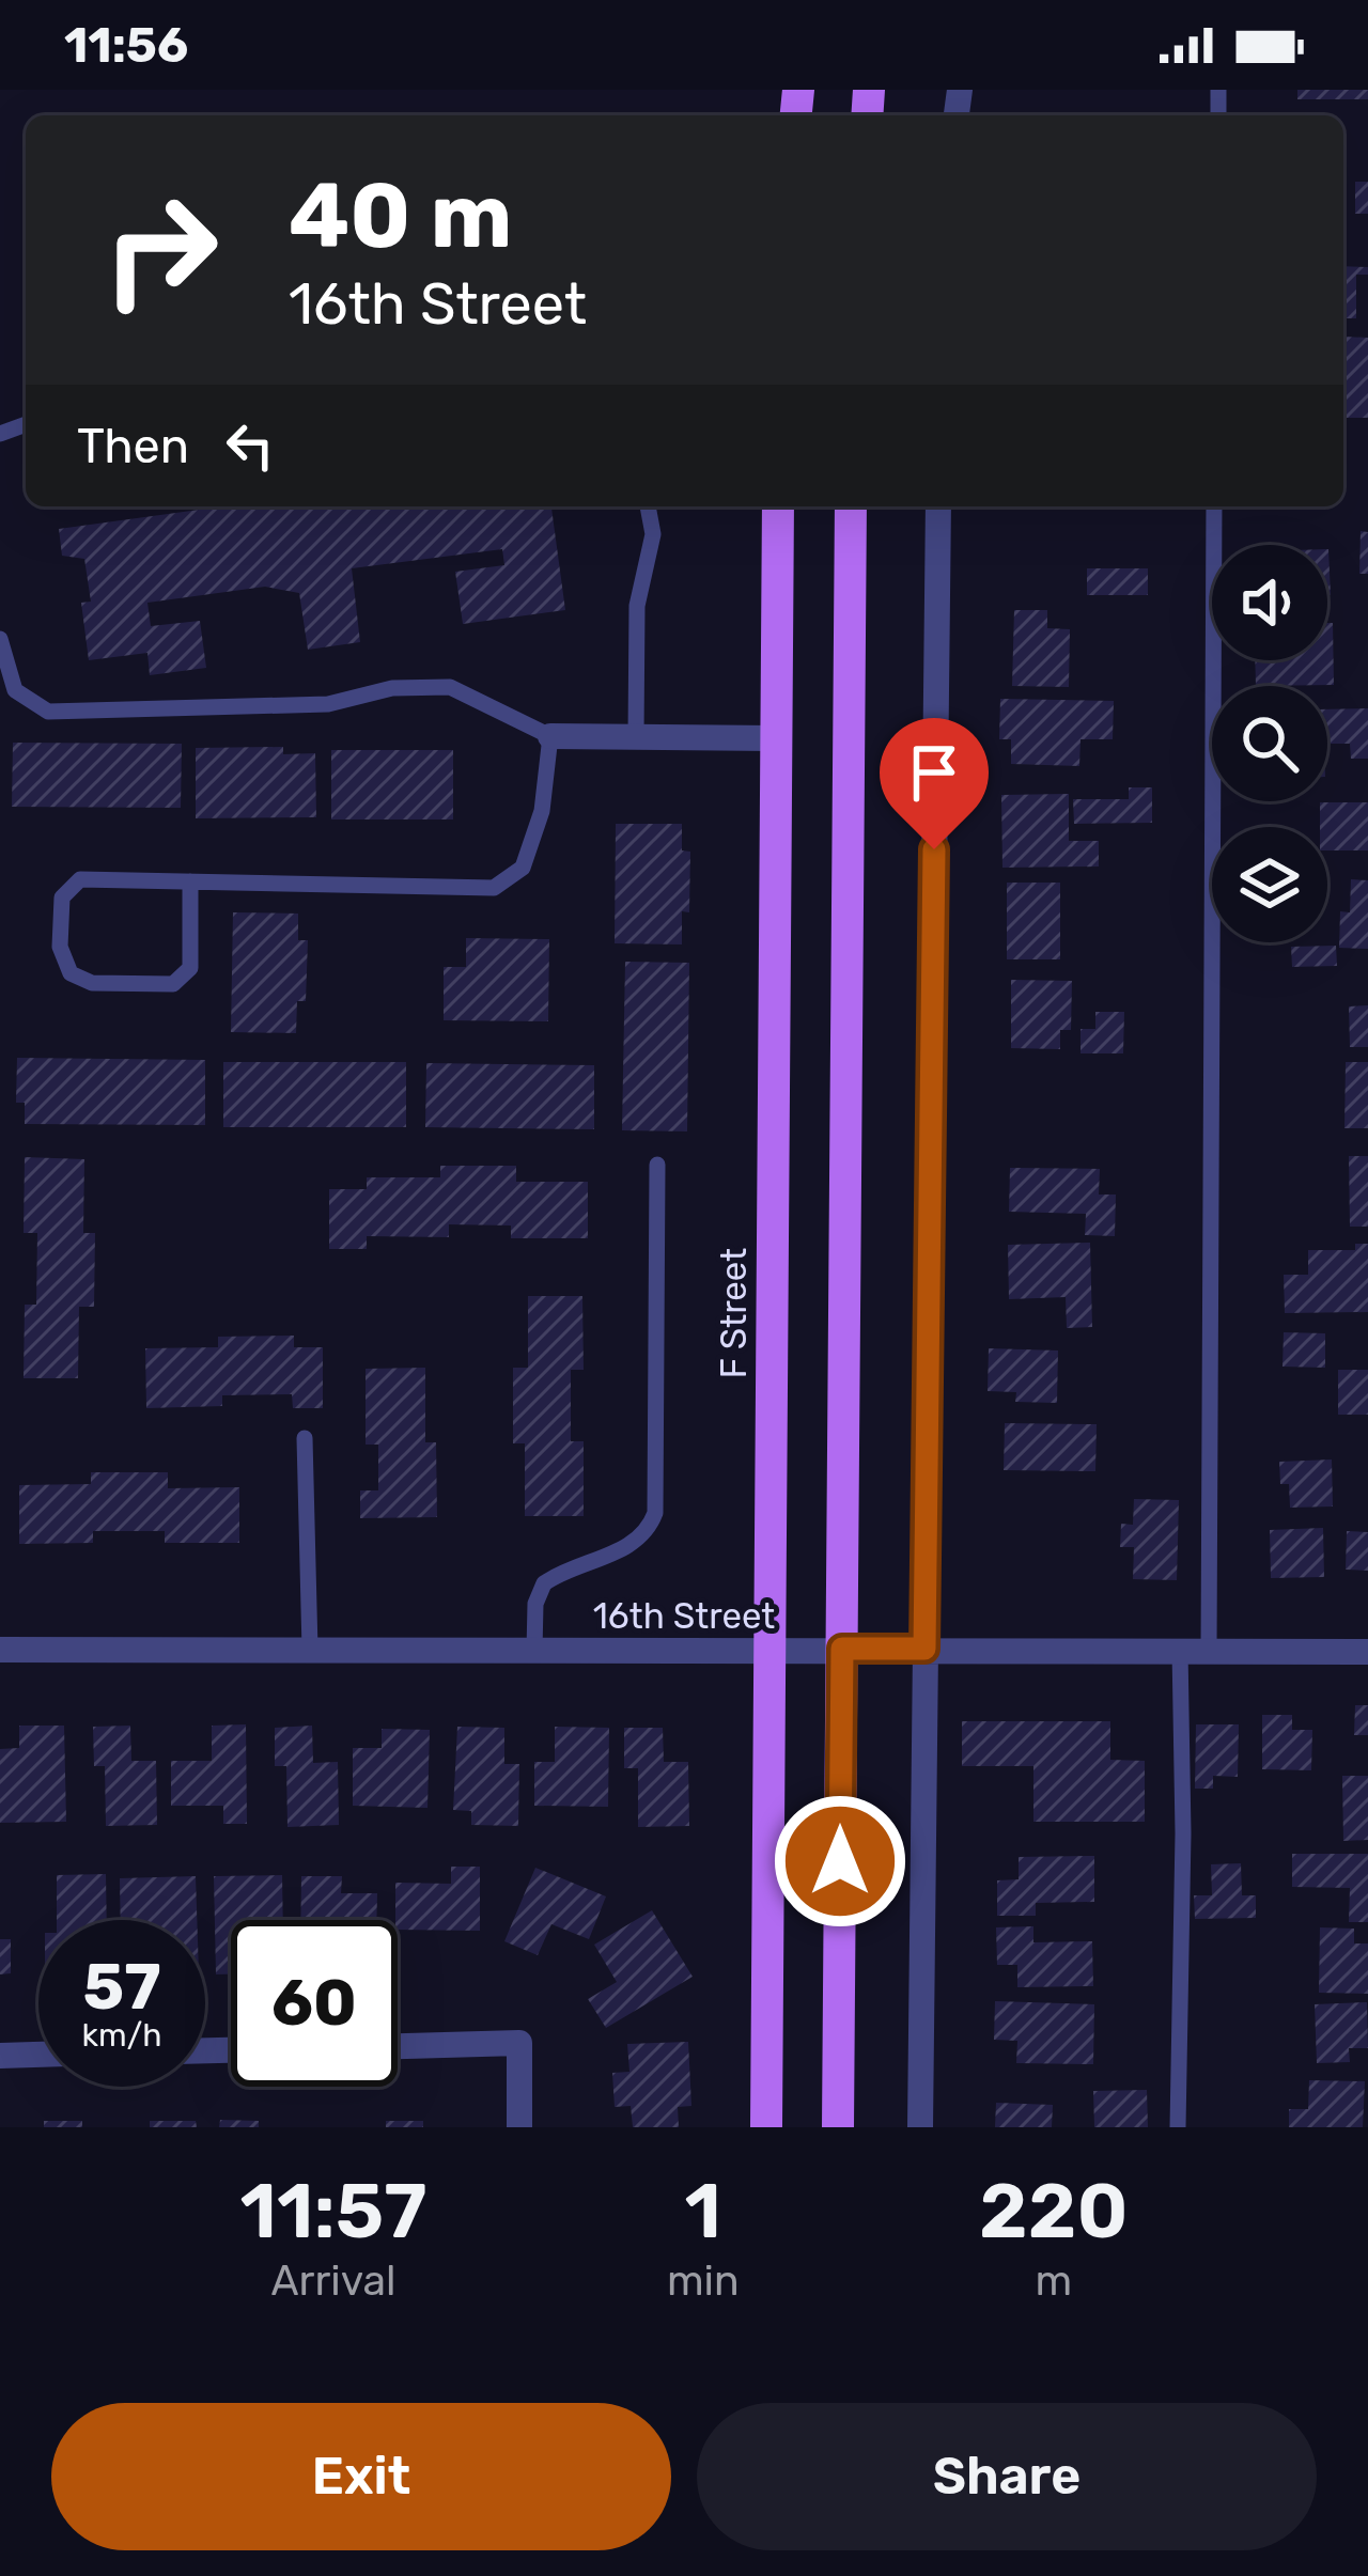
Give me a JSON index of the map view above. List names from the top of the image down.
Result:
{
  "streets": {
    "main road": ["F Street"],
    "street": ["16th Street"]
  },
  "crossings": [
    ["F Street", "16th Street"]
  ],
  "page": {
    "status": "11:56",
    "turn": ["40 m", "16th Street"],
    "then": "Then",
    "speed": "57 km/h",
    "limit": "60",
    "eta": [
      "11:57",
      "Arrival",
      "1",
      "min",
      "220",
      "m"
    ],
    "buttons": ["Exit", "Share"]
  }
}
